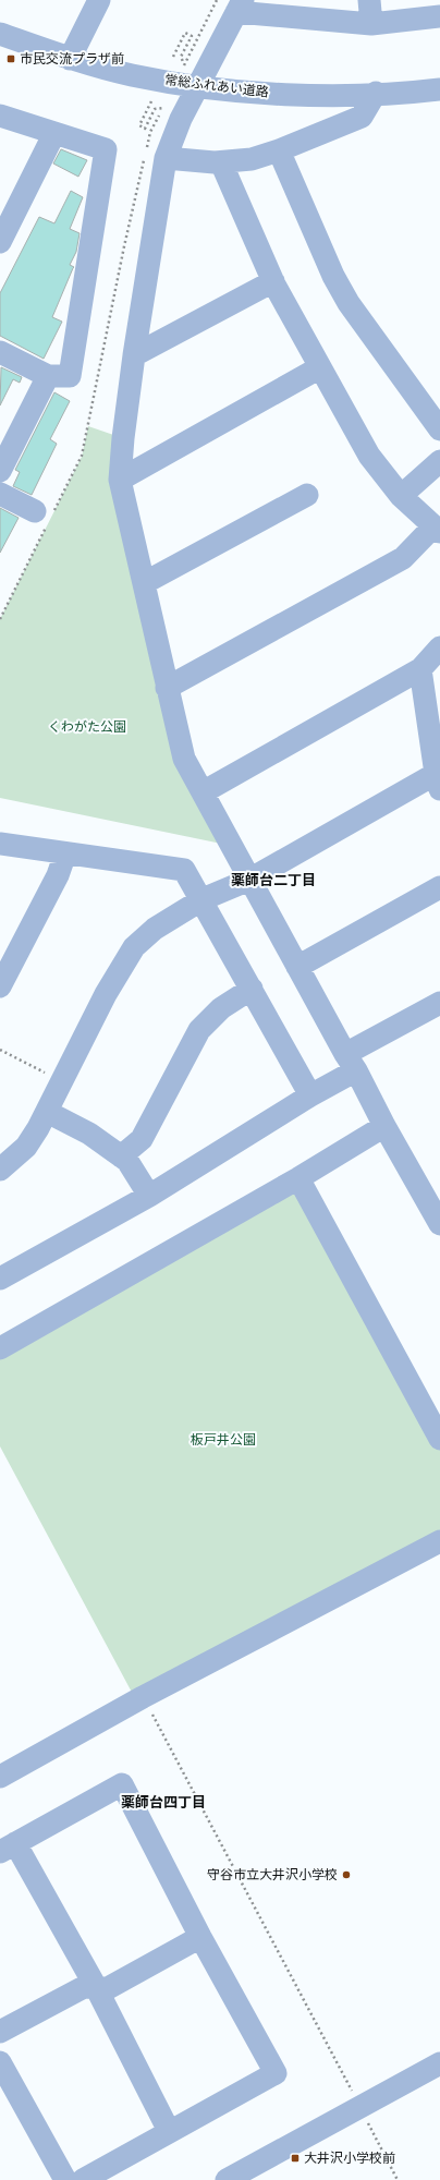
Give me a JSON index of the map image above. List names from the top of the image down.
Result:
{
  "streets": {
    "street": ["常総ふれあい道路"]
  },
  "districts": ["薬師台二丁目", "薬師台四丁目"],
  "parks": ["くわがた公園", "板戸井公園"],
  "places": {
    "transit": ["市民交流プラザ前", "大井沢小学校前"],
    "other": ["守谷市立大井沢小学校"]
  }
}
